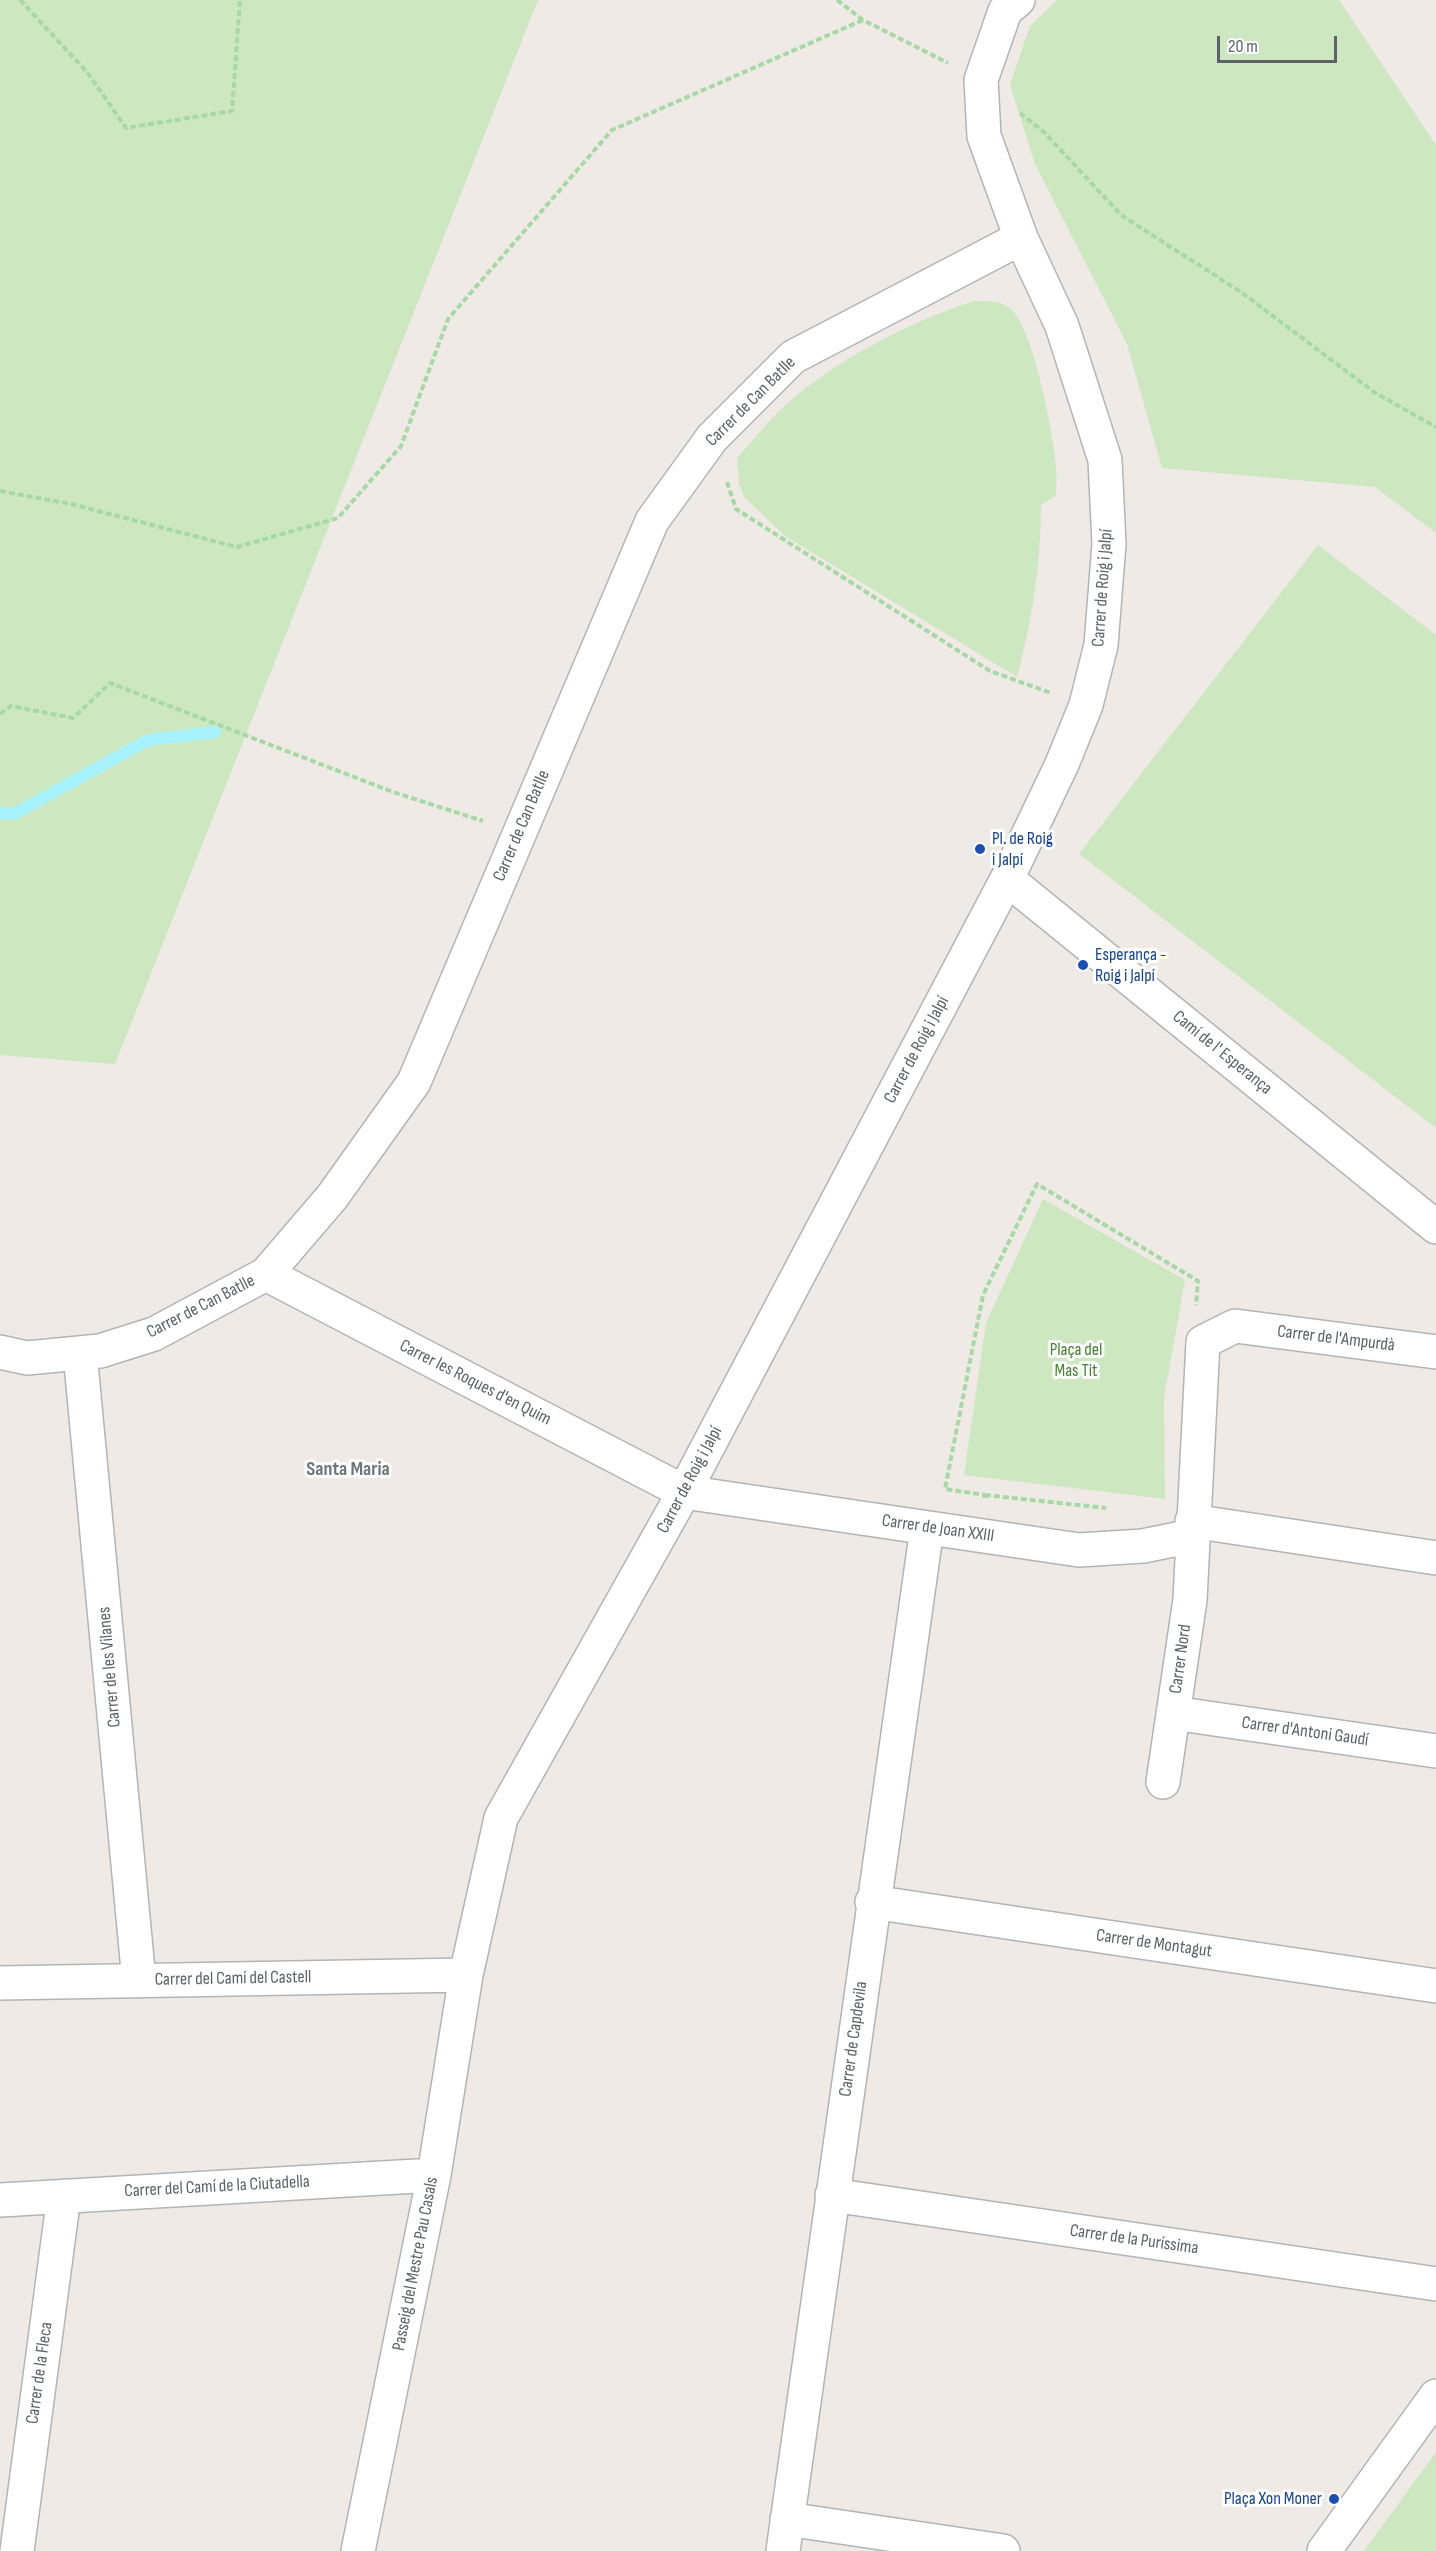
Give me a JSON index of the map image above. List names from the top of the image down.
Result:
{
  "streets": {
    "street": [
      "Carrer de Can Batlle",
      "Carrer de Roig i Jalpí",
      "Camí de l' Esperança",
      "Carrer de l'Ampurdà",
      "Carrer les Roques d'en Quim",
      "Carrer de Joan XXIII",
      "Carrer Nord",
      "Carrer de les Vilanes",
      "Carrer d'Antoni Gaudí",
      "Carrer de Montagut",
      "Carrer del Camí del Castell",
      "Carrer de Capdevila",
      "Carrer del Camí de la Ciutadella",
      "Carrer de la Puríssima",
      "Passeig del Mestre Pau Casals",
      "Carrer de la Fleca"
    ]
  },
  "crossings": [
    ["Carrer de Can Batlle", "Carrer de Roig i Jalpí"],
    ["Carrer de Can Batlle", "Carrer les Roques d'en Quim"],
    ["Carrer de Can Batlle", "Carrer de les Vilanes"],
    ["Carrer de Roig i Jalpí", "Camí de l' Esperança"],
    ["Carrer de Roig i Jalpí", "Carrer les Roques d'en Quim"],
    ["Carrer de Roig i Jalpí", "Carrer de Joan XXIII"],
    ["Carrer de Roig i Jalpí", "Carrer del Camí del Castell"],
    ["Carrer de Roig i Jalpí", "Passeig del Mestre Pau Casals"],
    ["Carrer de l'Ampurdà", "Carrer de Joan XXIII"],
    ["Carrer de l'Ampurdà", "Carrer Nord"],
    ["Carrer les Roques d'en Quim", "Carrer de Joan XXIII"],
    ["Carrer de Joan XXIII", "Carrer Nord"],
    ["Carrer de Joan XXIII", "Carrer de Capdevila"],
    ["Carrer Nord", "Carrer d'Antoni Gaudí"],
    ["Carrer de les Vilanes", "Carrer del Camí del Castell"],
    ["Carrer de Montagut", "Carrer de Capdevila"],
    ["Carrer del Camí del Castell", "Passeig del Mestre Pau Casals"],
    ["Carrer de Capdevila", "Carrer de la Puríssima"],
    ["Carrer del Camí de la Ciutadella", "Passeig del Mestre Pau Casals"],
    ["Carrer del Camí de la Ciutadella", "Carrer de la Fleca"]
  ],
  "districts": ["Santa Maria"],
  "parks": ["Plaça del Mas Tit"],
  "places": ["Pl. de Roig i Jalpí", "Esperança - Roig i Jalpí", "Plaça Xon Moner"],
  "scale_bar": "20 m"
}
